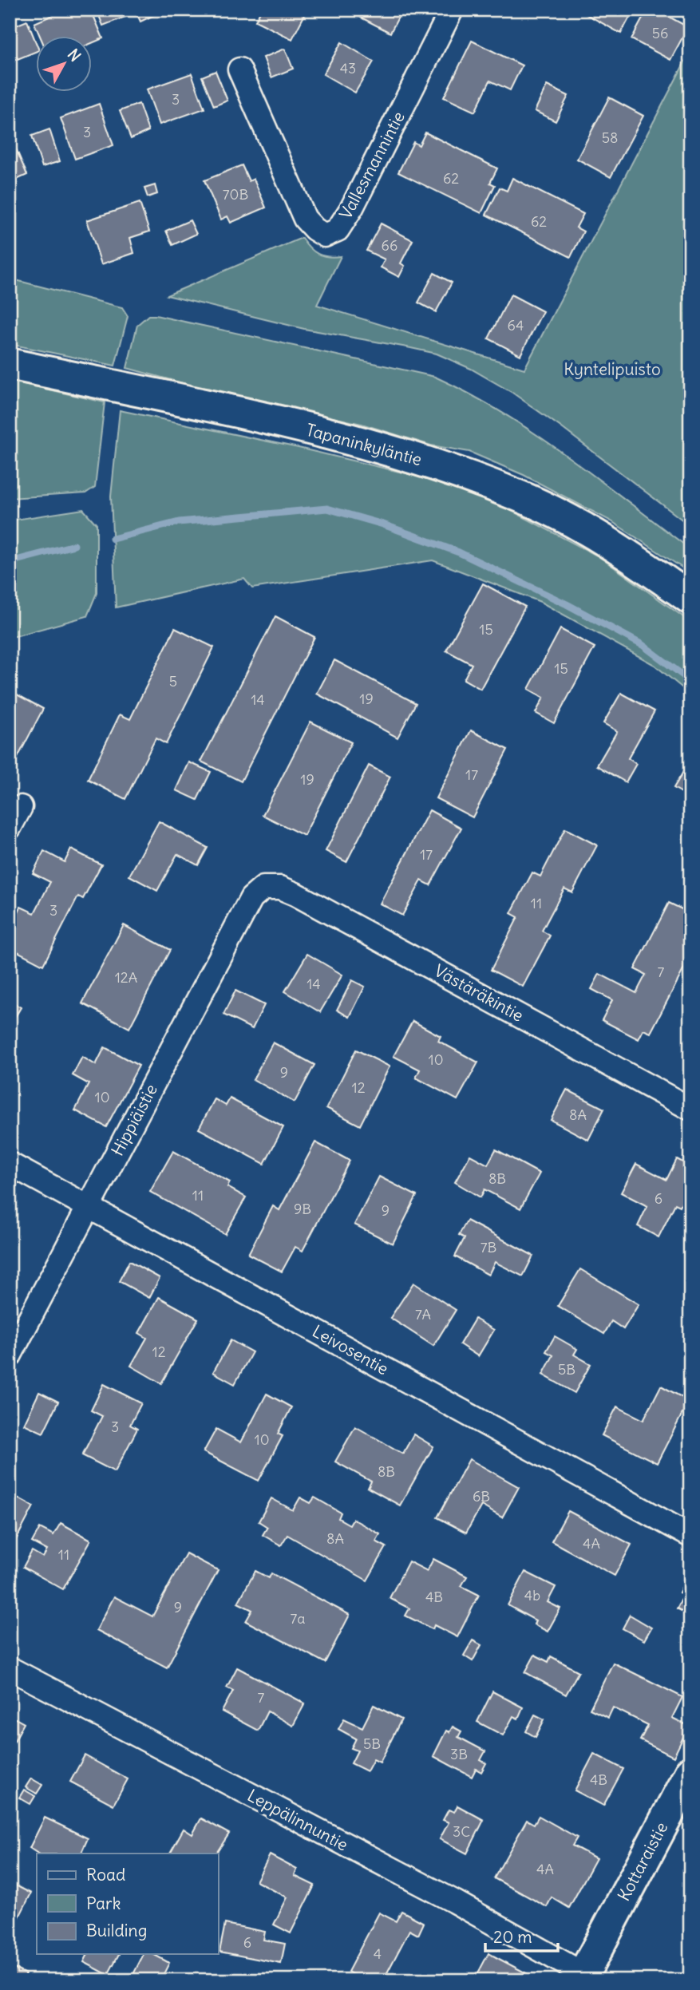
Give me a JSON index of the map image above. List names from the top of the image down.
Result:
{
  "streets": {
    "main road": ["Tapaninkyläntie", "Kottaraistie"],
    "street": [
      "Vallesmannintie",
      "Västäräkintie",
      "Hippiäistie",
      "Leivosentie",
      "Leppälinnuntie"
    ]
  },
  "crossings": [
    ["Västäräkintie", "Hippiäistie"],
    ["Hippiäistie", "Leivosentie"],
    ["Leppälinnuntie", "Kottaraistie"]
  ],
  "parks": ["Kyntelipuisto"],
  "house_numbers": [
    "56",
    "43",
    "3",
    "3",
    "58",
    "62",
    "70B",
    "62",
    "66",
    "64",
    "15",
    "15",
    "5",
    "19",
    "14",
    "17",
    "19",
    "17",
    "11",
    "3",
    "7",
    "12A",
    "14",
    "10",
    "9",
    "12",
    "10",
    "8A",
    "8B",
    "11",
    "6",
    "9B",
    "9",
    "7B",
    "7A",
    "12",
    "5B",
    "3",
    "10",
    "8B",
    "6B",
    "8A",
    "4A",
    "11",
    "4b",
    "4B",
    "9",
    "7a",
    "7",
    "5B",
    "3B",
    "4B",
    "3C",
    "4A",
    "6",
    "4"
  ],
  "legend": ["Road", "Park", "Building"],
  "scale_bar": "20 m",
  "north": "top right"
}
